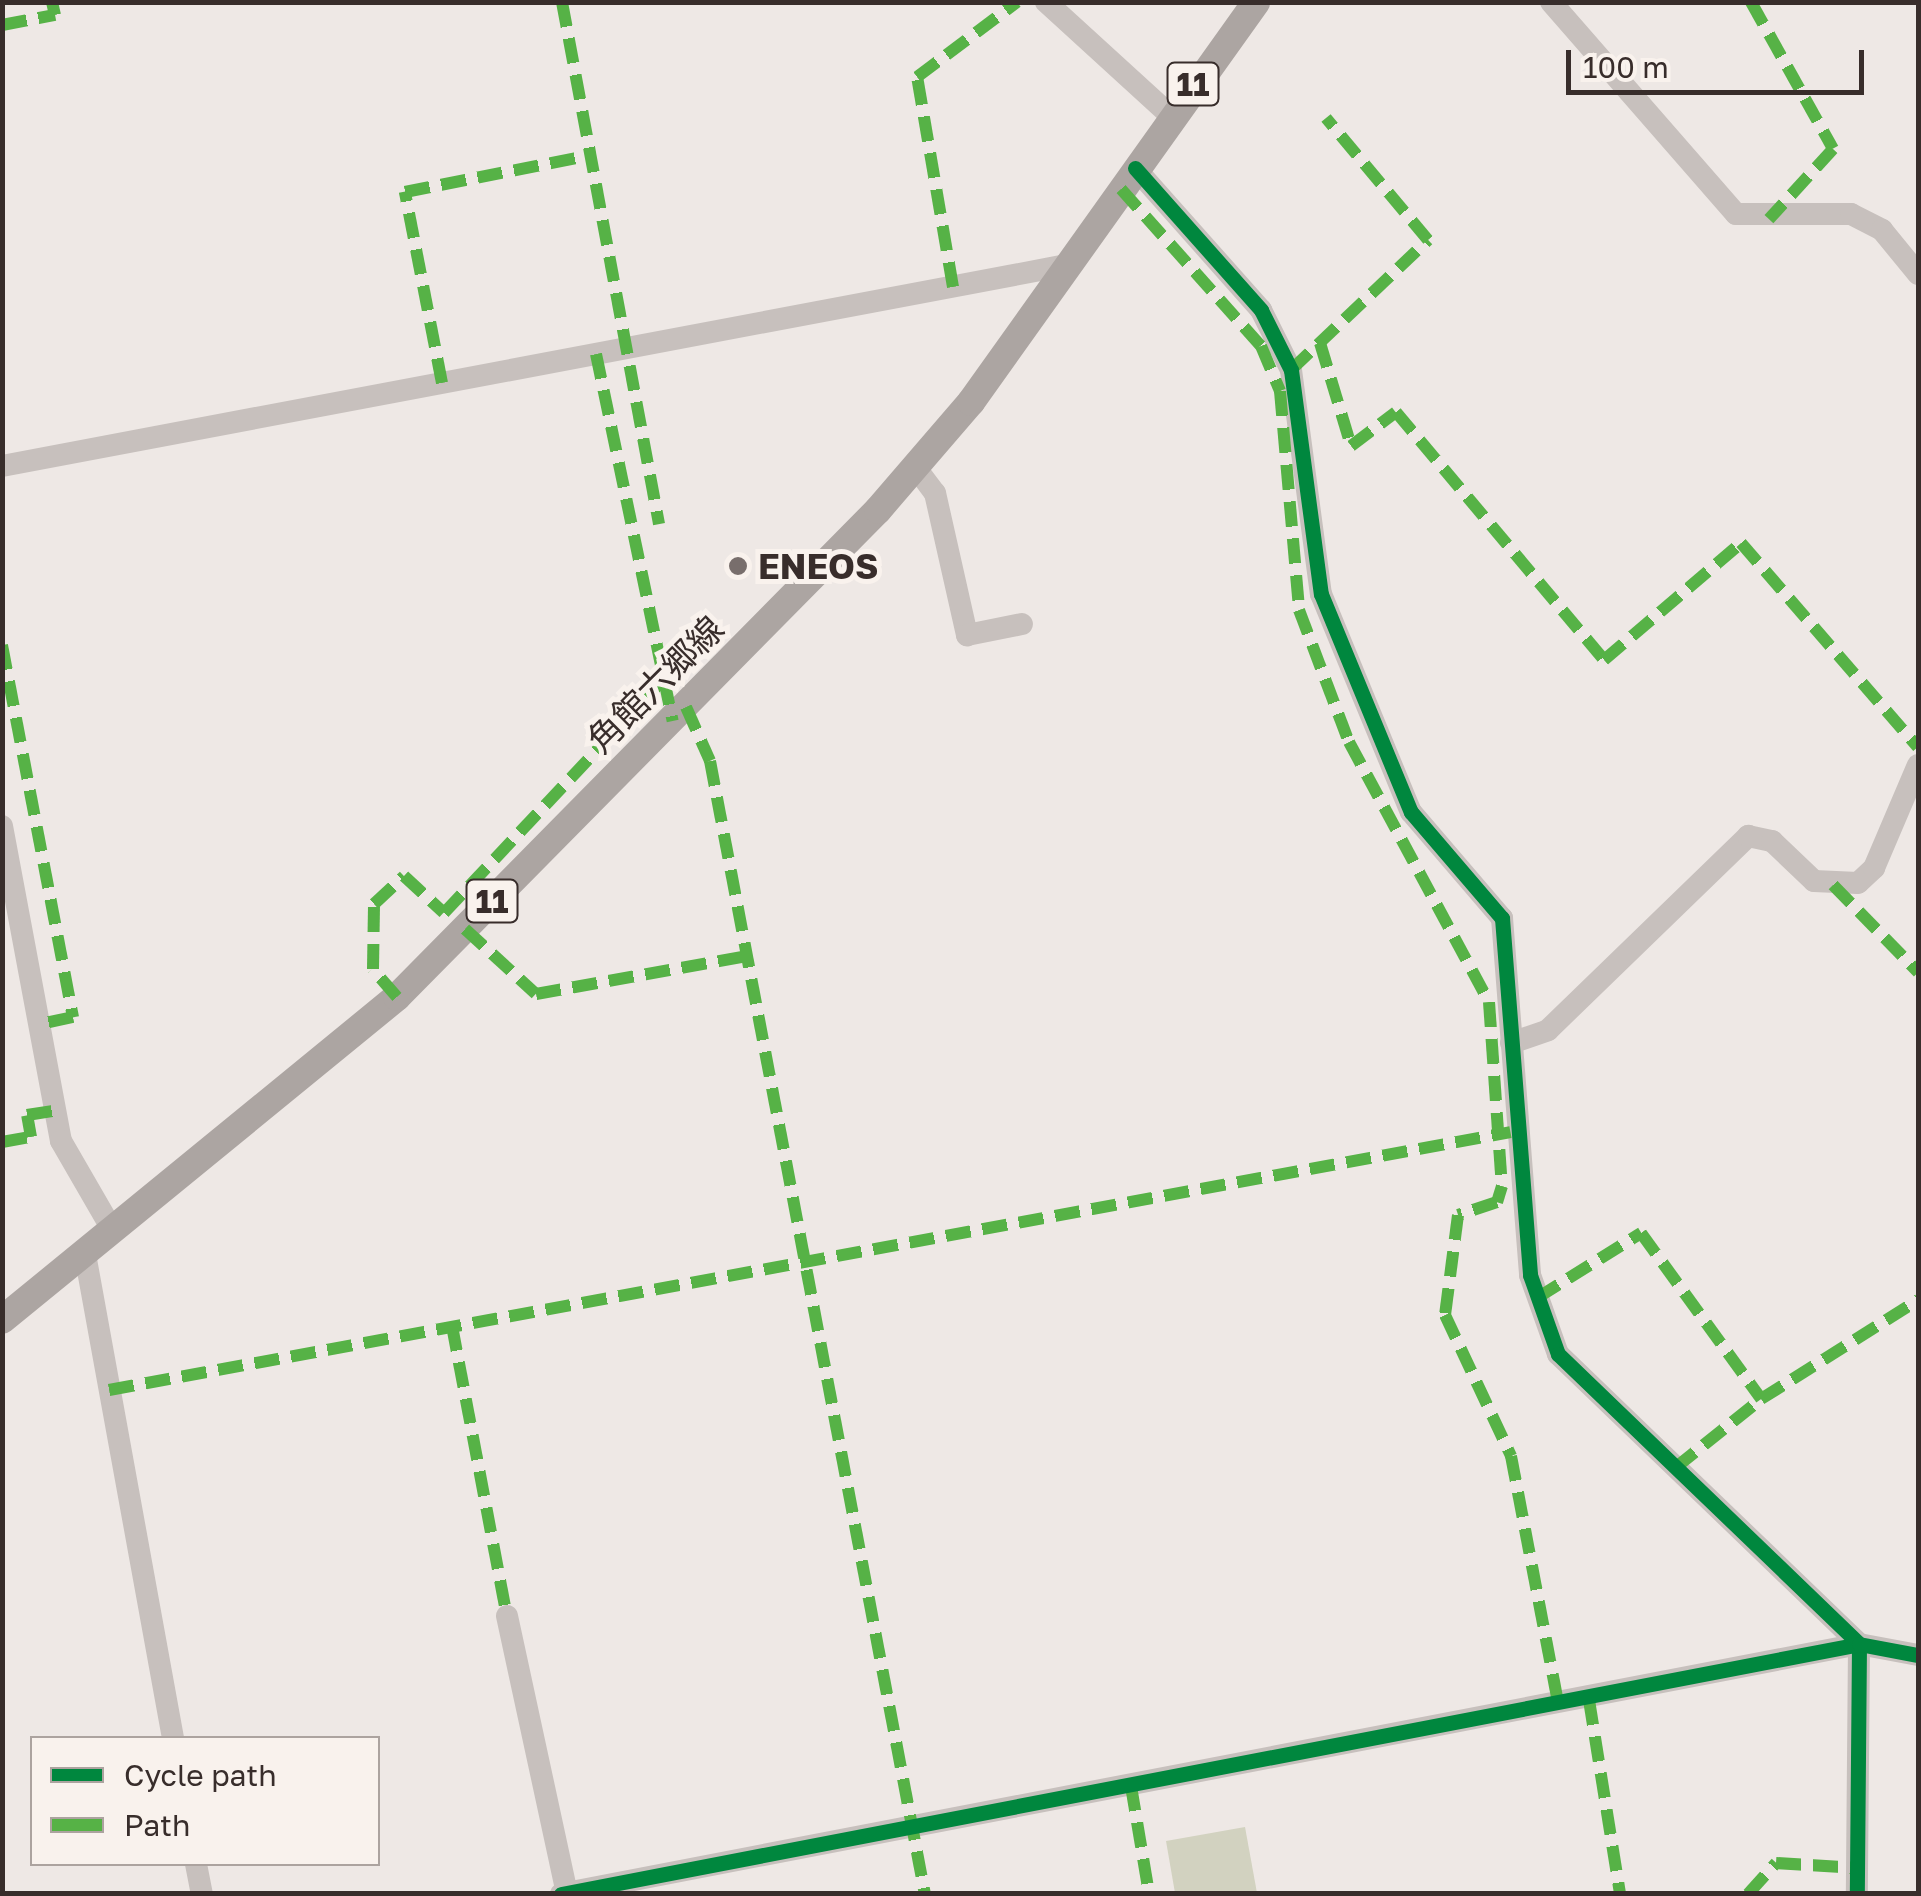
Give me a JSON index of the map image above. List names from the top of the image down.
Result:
{
  "streets": {
    "main road": ["11", "角館六郷線"]
  },
  "places": ["ENEOS"],
  "legend": ["Cycle path", "Path"],
  "scale_bar": "100 m"
}
